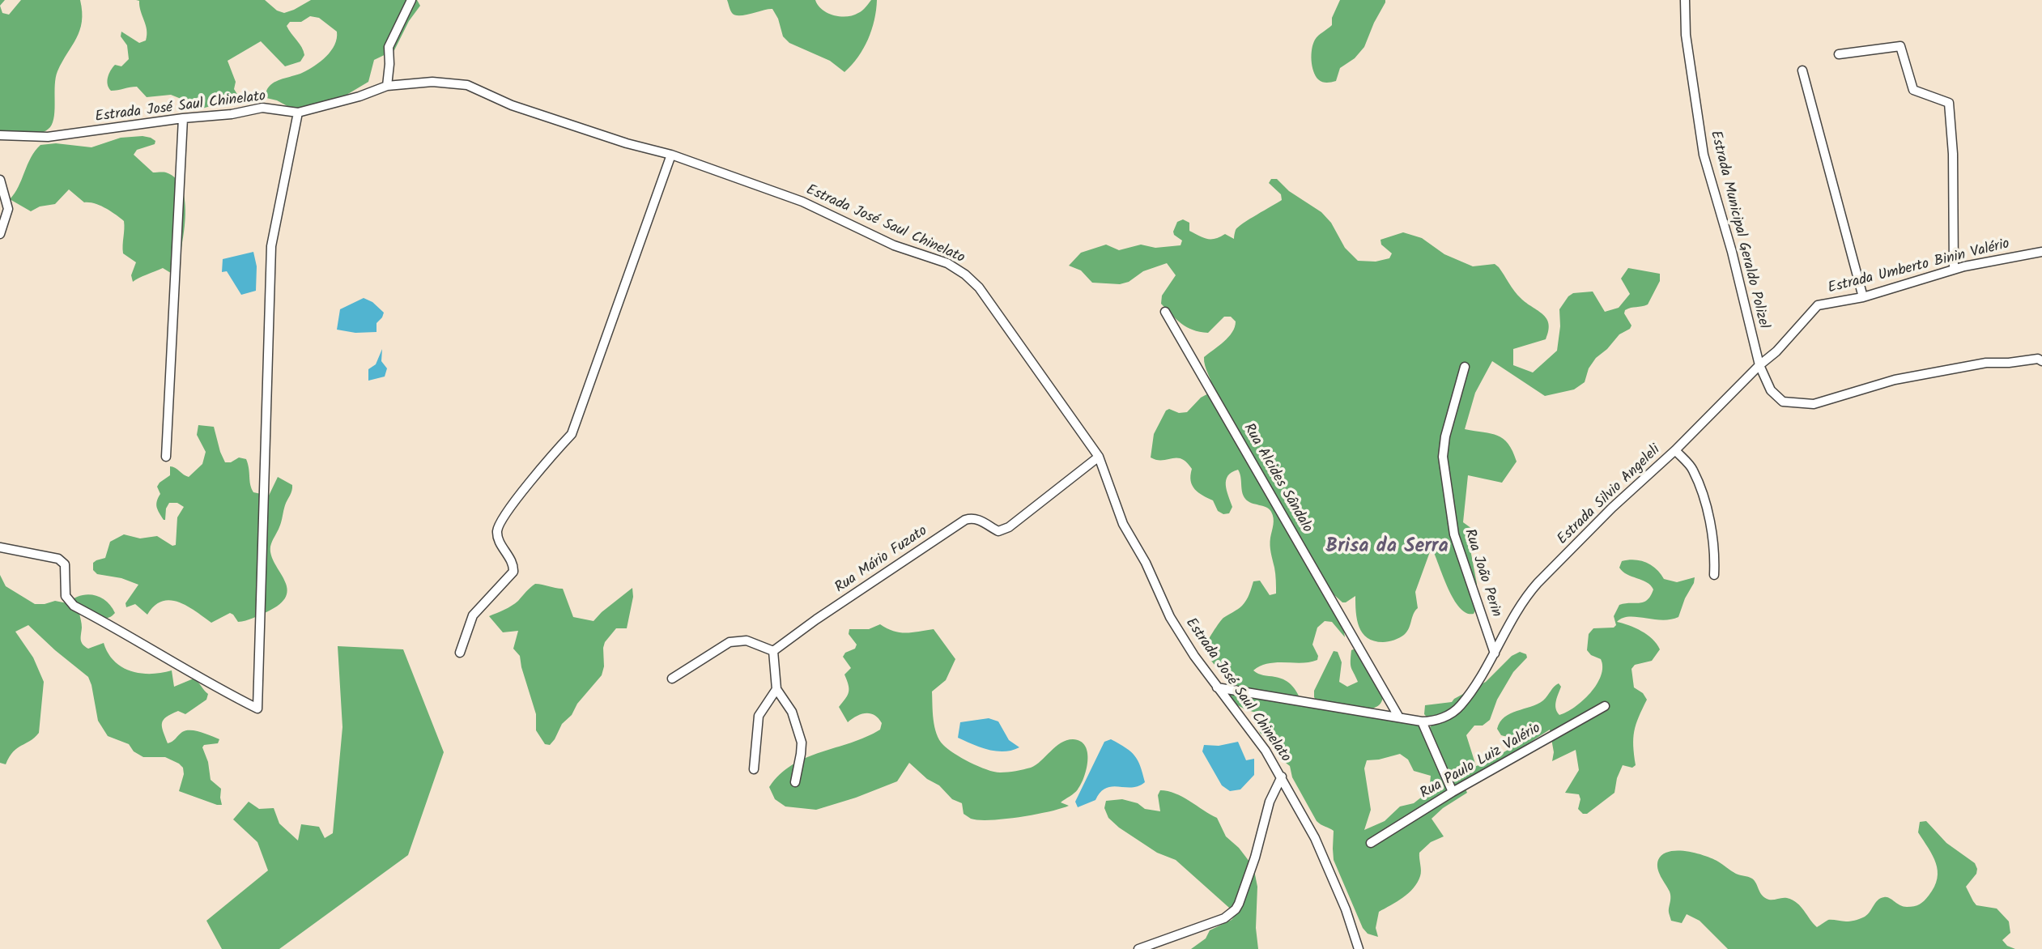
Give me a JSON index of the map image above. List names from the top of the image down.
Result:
{
  "streets": {
    "street": [
      "Estrada José Saul Chinelato",
      "Estrada Municipal Geraldo Polizel",
      "Estrada Umberto Binin Valério",
      "Rua Alcides Sândalo",
      "Estrada Silvio Angeleli",
      "Rua Mário Fuzato",
      "Rua João Perin",
      "Rua Paulo Luiz Valério"
    ]
  },
  "crossings": [
    ["Estrada José Saul Chinelato", "Estrada Silvio Angeleli"],
    ["Estrada José Saul Chinelato", "Rua Mário Fuzato"],
    ["Estrada Municipal Geraldo Polizel", "Estrada Umberto Binin Valério"],
    ["Estrada Municipal Geraldo Polizel", "Estrada Silvio Angeleli"],
    ["Estrada Umberto Binin Valério", "Estrada Silvio Angeleli"],
    ["Rua Alcides Sândalo", "Estrada Silvio Angeleli"],
    ["Estrada Silvio Angeleli", "Rua João Perin"]
  ],
  "districts": ["Brisa da Serra"]
}
